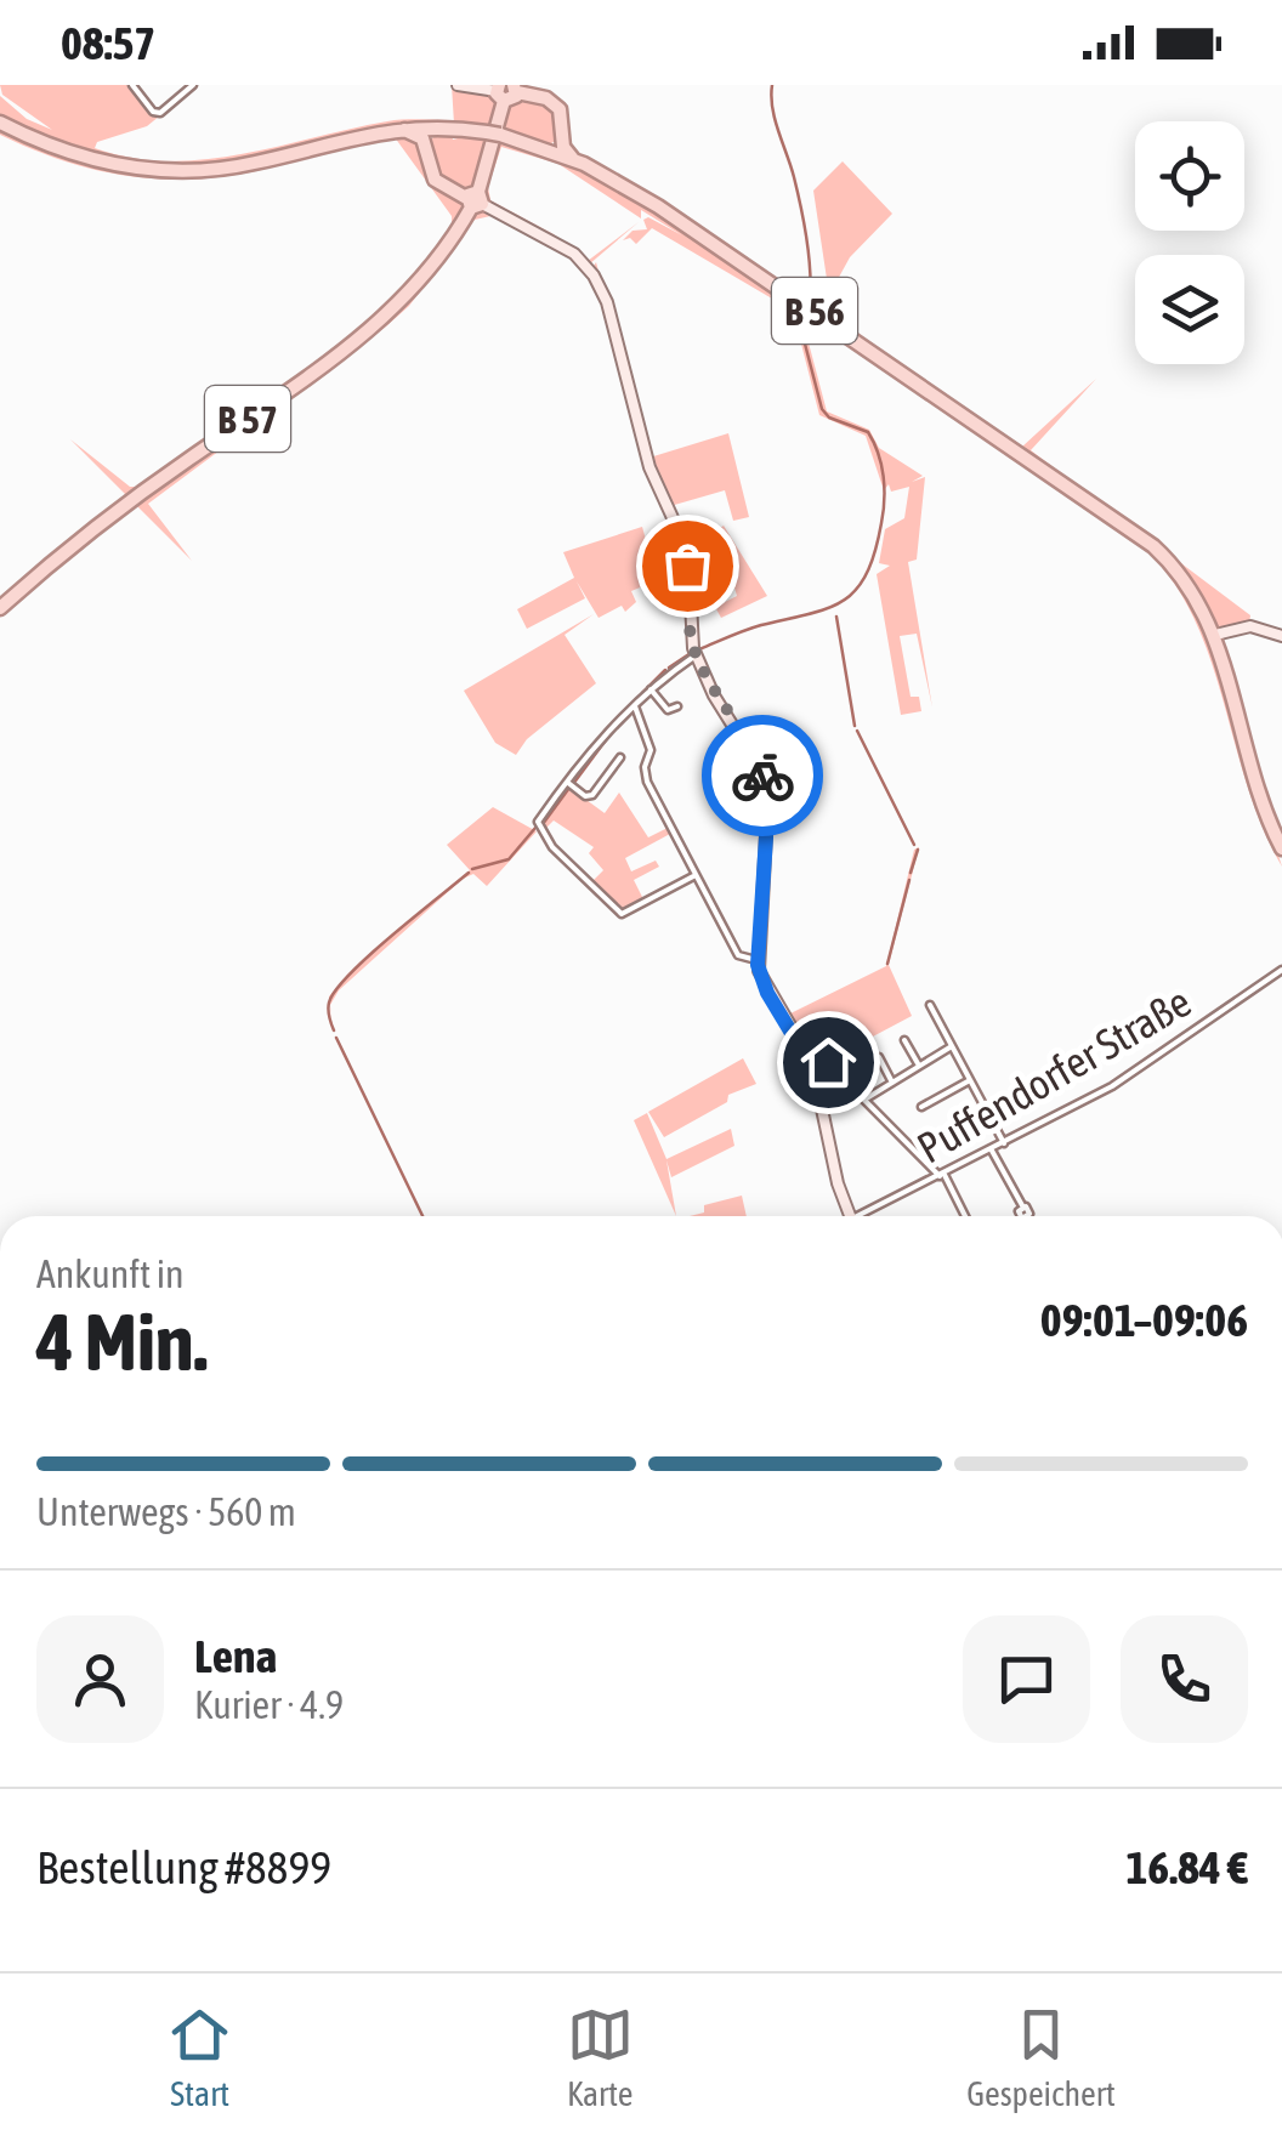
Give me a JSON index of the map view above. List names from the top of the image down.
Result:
{
  "streets": {
    "main road": ["B 56", "B 57"],
    "street": ["Puffendorfer Straße"]
  },
  "page": {
    "status": "08:57",
    "heading": ["4 Min.", "Ankunft in", "09:01–09:06"],
    "panel": [
      "Lena",
      "Kurier · 4.9",
      "Bestellung #8899",
      "16.84 €"
    ],
    "bar": "Unterwegs · 560 m",
    "tabs": ["Start", "Karte", "Gespeichert"]
  }
}
